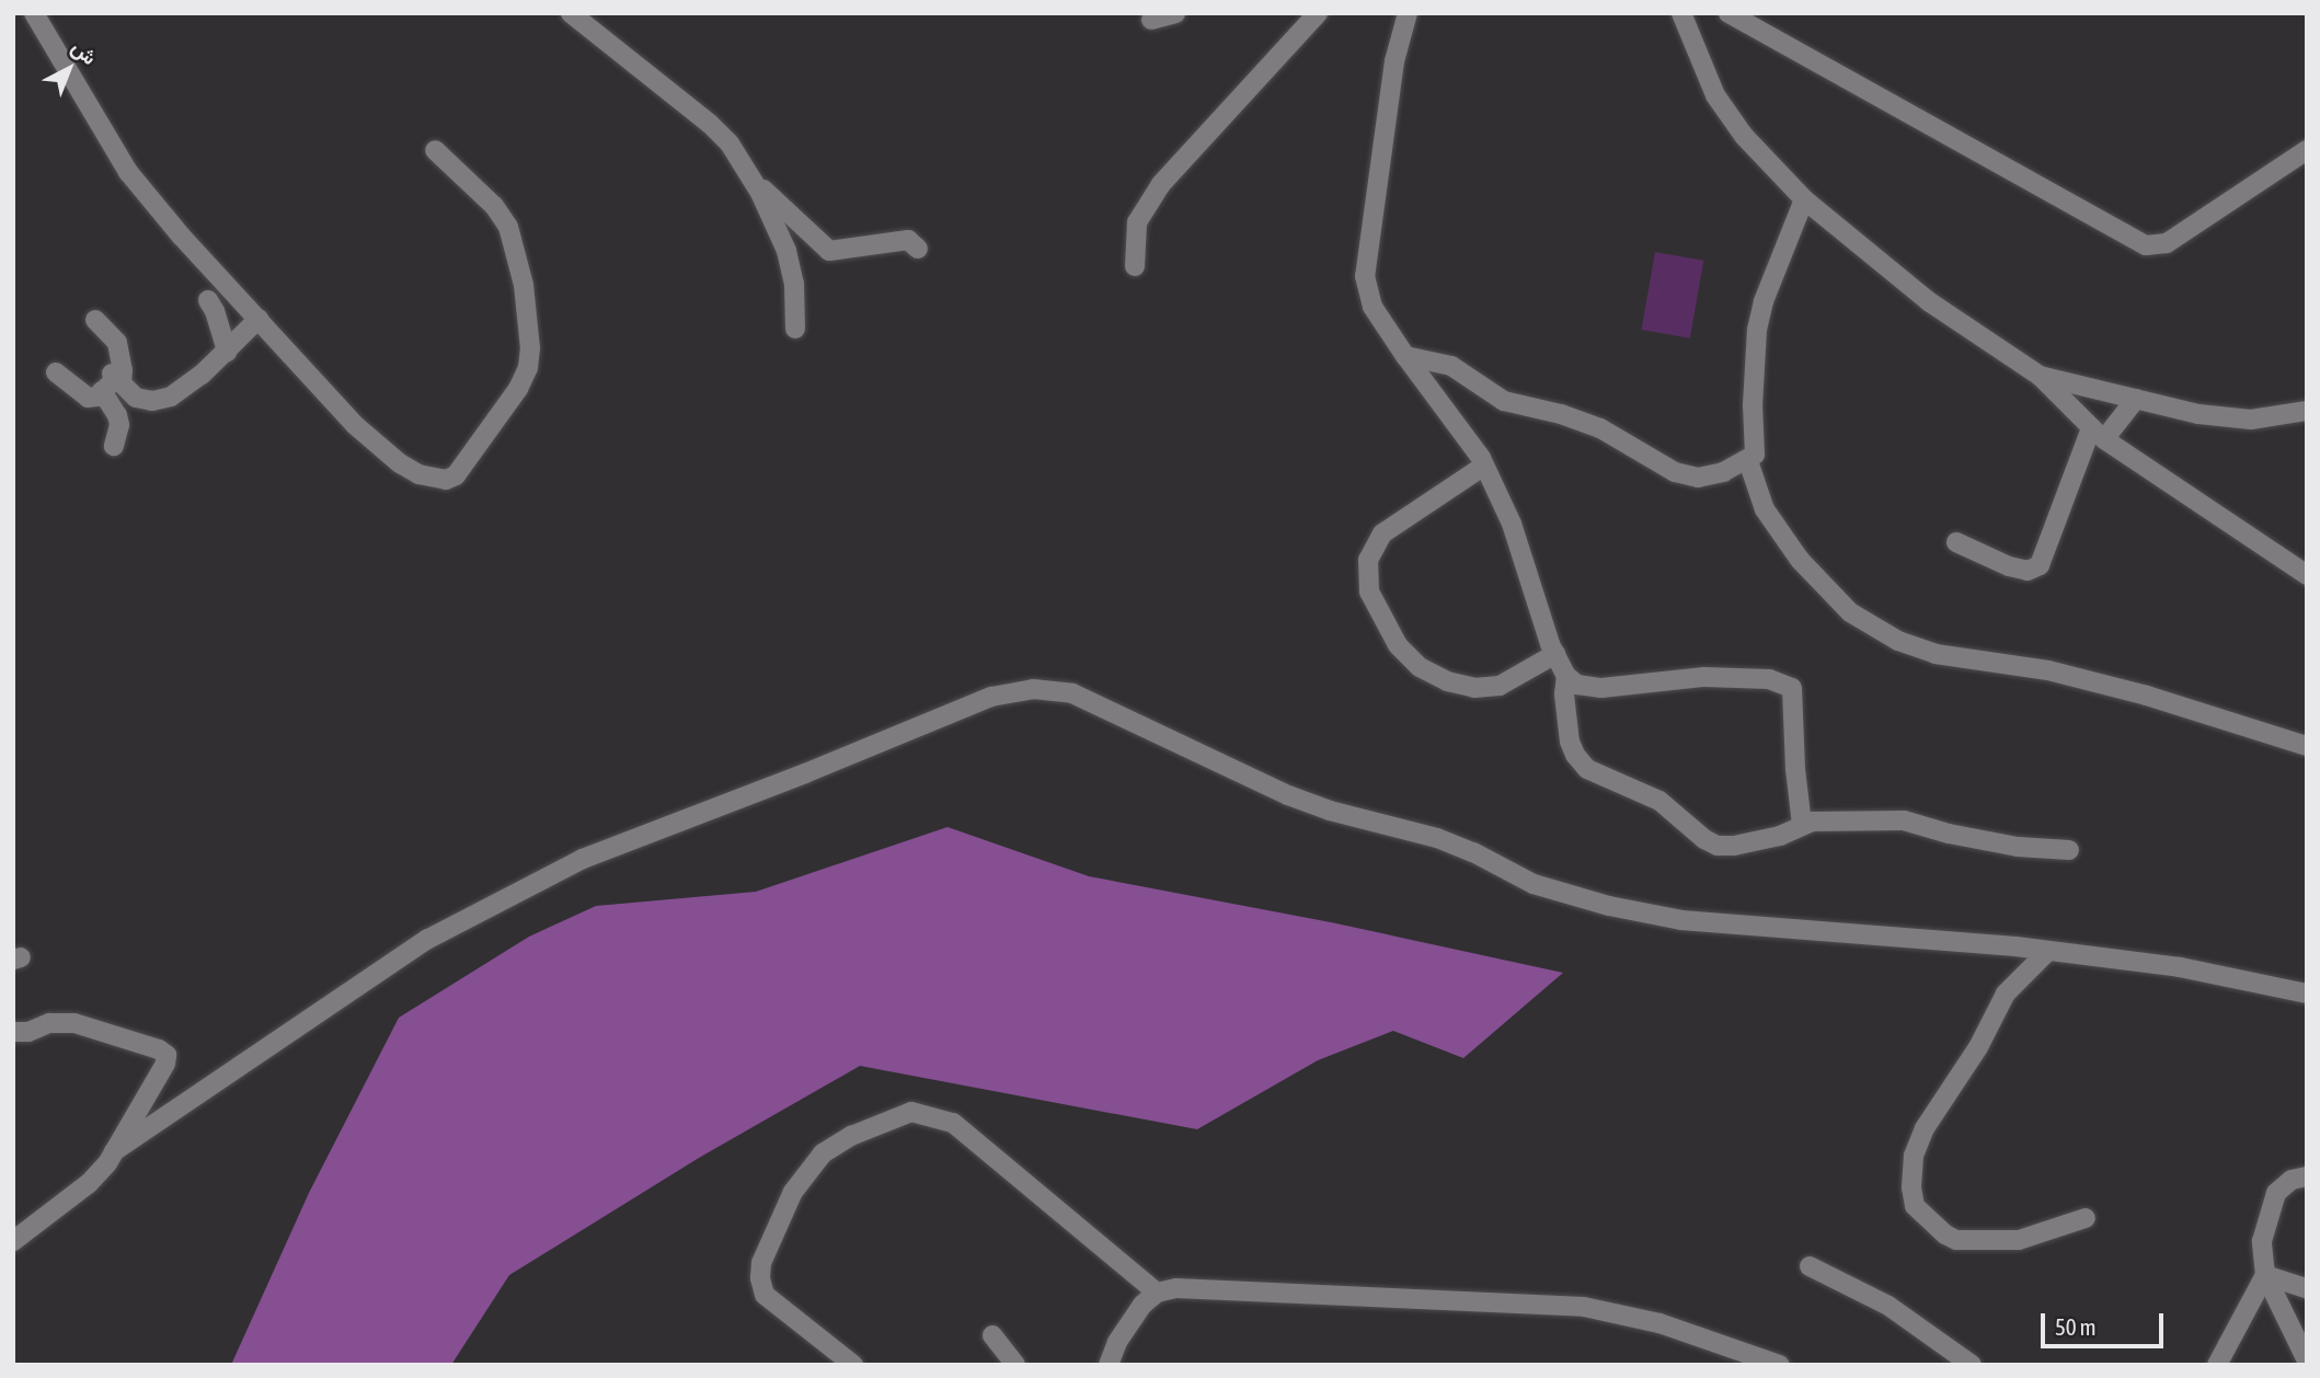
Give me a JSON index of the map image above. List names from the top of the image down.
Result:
{
  "scale_bar": "50 m",
  "north": "top right"
}
